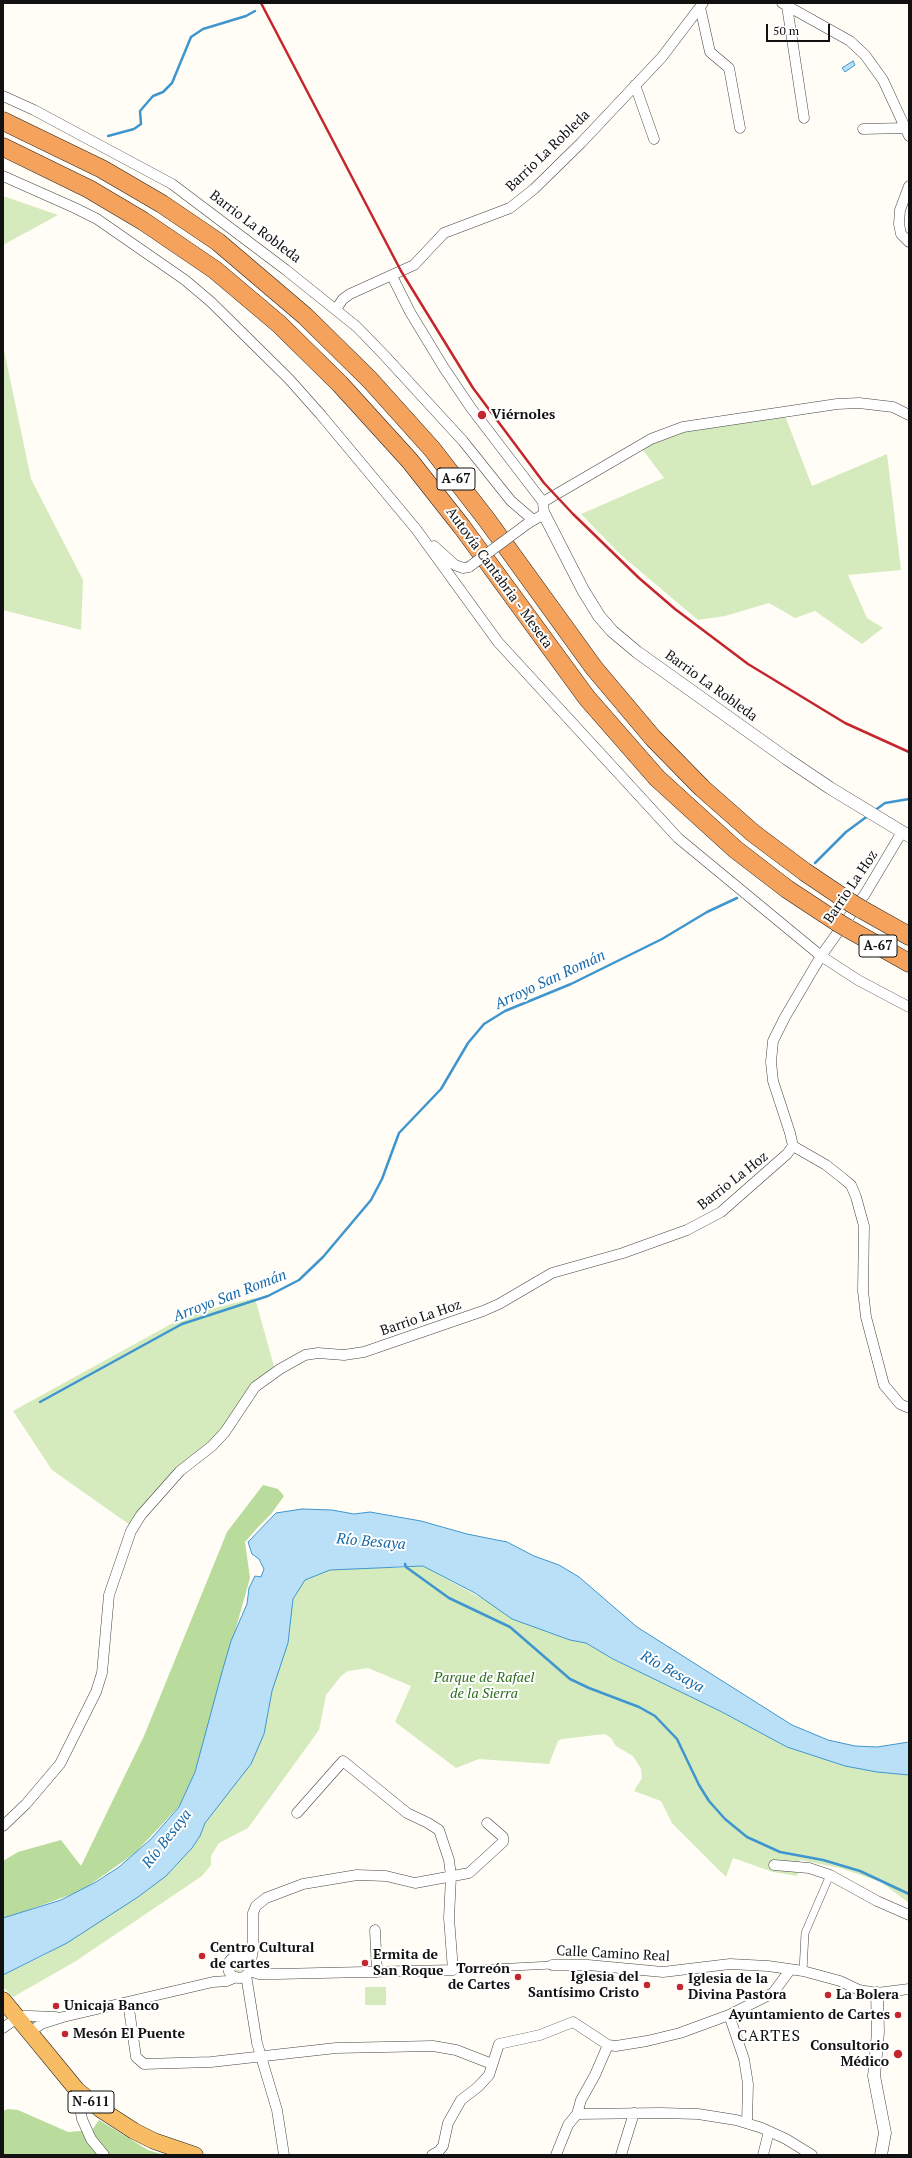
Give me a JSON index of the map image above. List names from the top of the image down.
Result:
{
  "streets": {
    "highway": ["A-67", "Autovía Cantabria - Meseta", "N-611"],
    "street": ["Barrio La Robleda", "Barrio La Hoz", "Calle Camino Real"]
  },
  "crossings": [
    ["Barrio La Robleda", "Barrio La Hoz"]
  ],
  "districts": ["CARTES"],
  "water": ["Arroyo San Román", "Río Besaya"],
  "parks": ["Parque de Rafael de la Sierra"],
  "places": [
    "Viérnoles",
    "Centro Cultural de cartes",
    "Ermita de San Roque",
    "Torreón de Cartes",
    "Iglesia del Santísimo Cristo",
    "Iglesia de la Divina Pastora",
    "La Bolera",
    "Unicaja Banco",
    "Ayuntamiento de Cartes",
    "Mesón El Puente",
    "Consultorio Médico"
  ],
  "scale_bar": "50 m"
}
